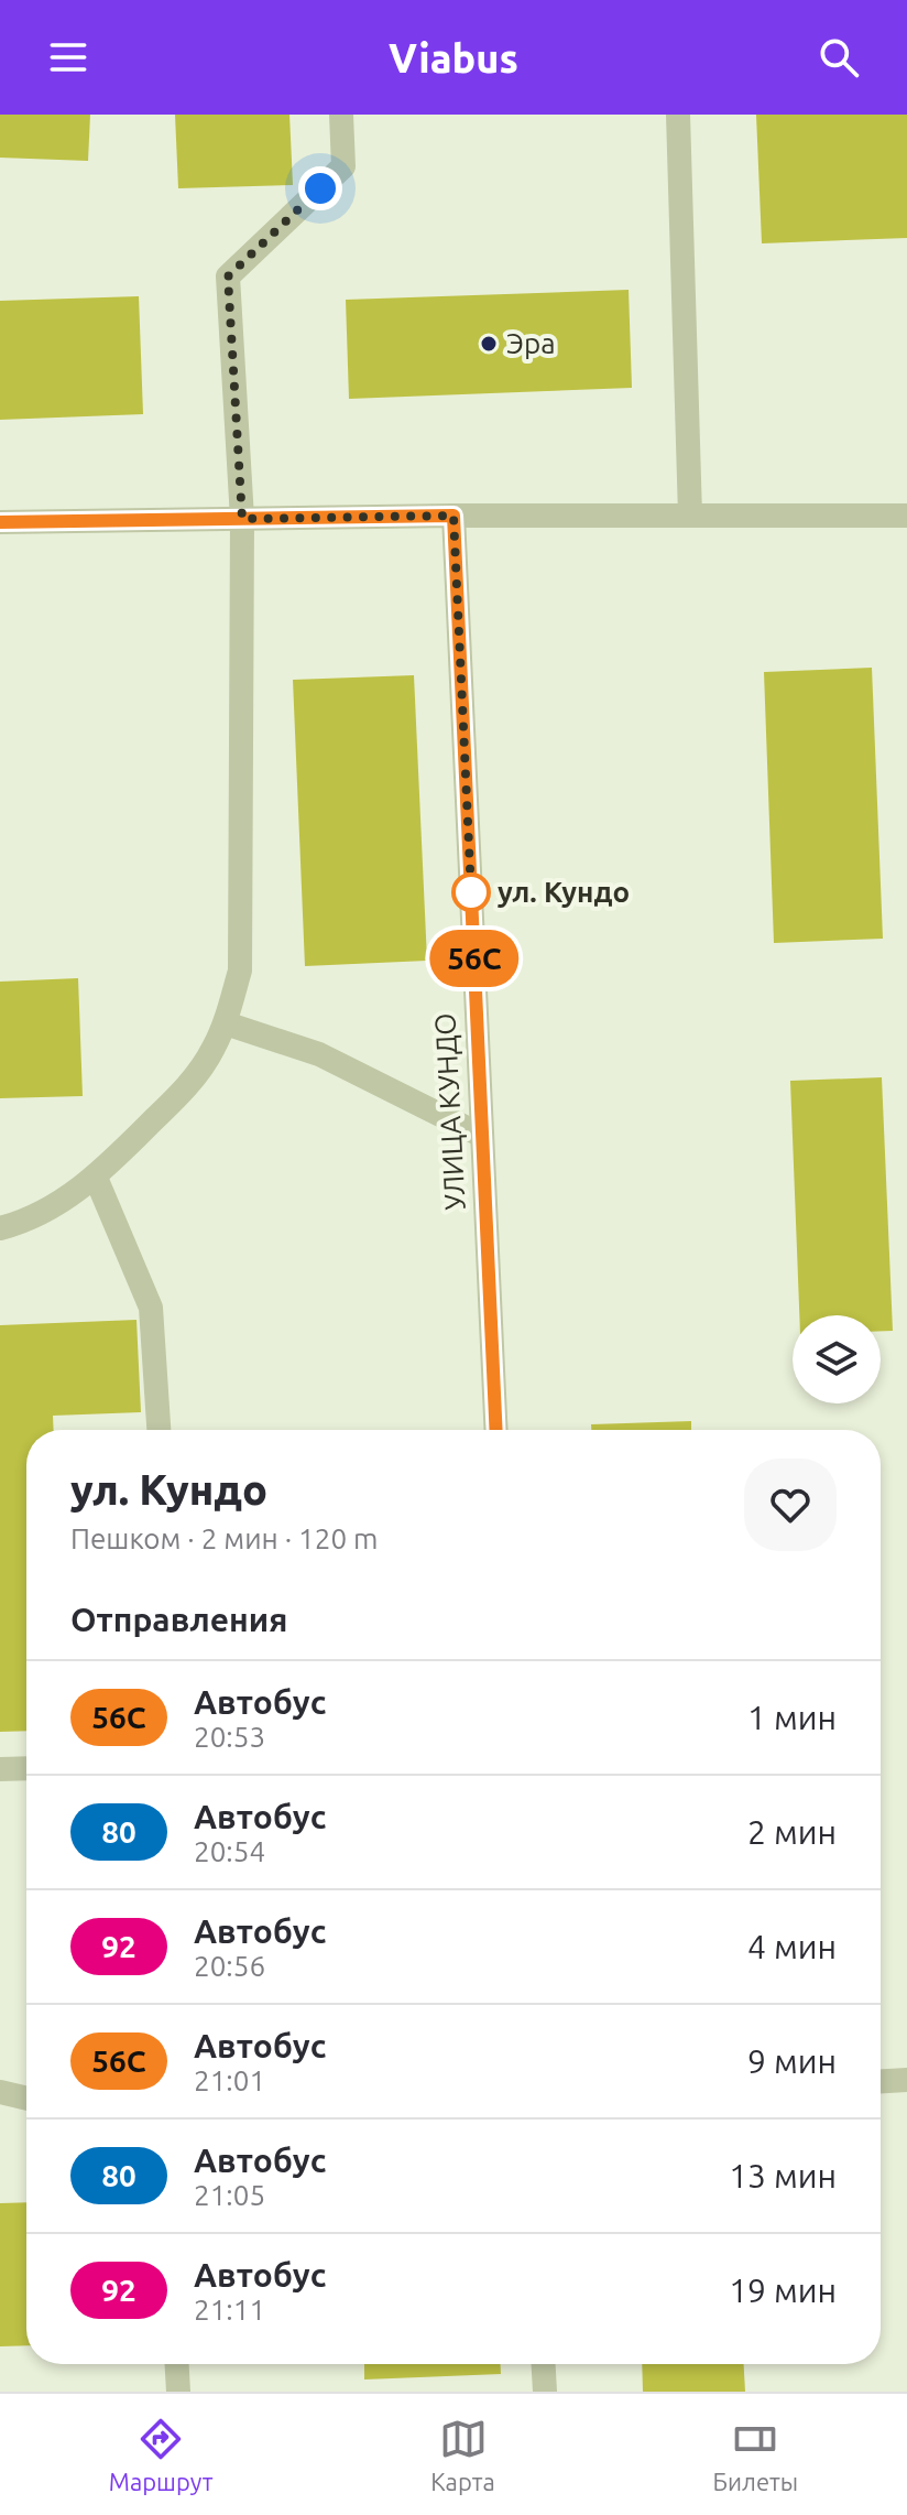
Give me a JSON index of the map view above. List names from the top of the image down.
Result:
{
  "streets": {
    "street": ["УЛИЦА КУНДО"]
  },
  "places": ["Эра", "ул. Кундо"],
  "lines": ["bus line 56С"],
  "page": {
    "header": "Viabus",
    "on_map": "56С",
    "heading": [
      ["ул. Кундо", "Пешком · 2 мин · 120 m"],
      "Отправления"
    ],
    "list": [
      {
        "mark": "56С",
        "name": "Автобус",
        "note": "20:53",
        "value": "1 мин"
      },
      {
        "mark": "80",
        "name": "Автобус",
        "note": "20:54",
        "value": "2 мин"
      },
      {
        "mark": "92",
        "name": "Автобус",
        "note": "20:56",
        "value": "4 мин"
      },
      {
        "mark": "56С",
        "name": "Автобус",
        "note": "21:01",
        "value": "9 мин"
      },
      {
        "mark": "80",
        "name": "Автобус",
        "note": "21:05",
        "value": "13 мин"
      },
      {
        "mark": "92",
        "name": "Автобус",
        "note": "21:11",
        "value": "19 мин"
      }
    ],
    "tabs": ["Маршрут", "Карта", "Билеты"]
  }
}
